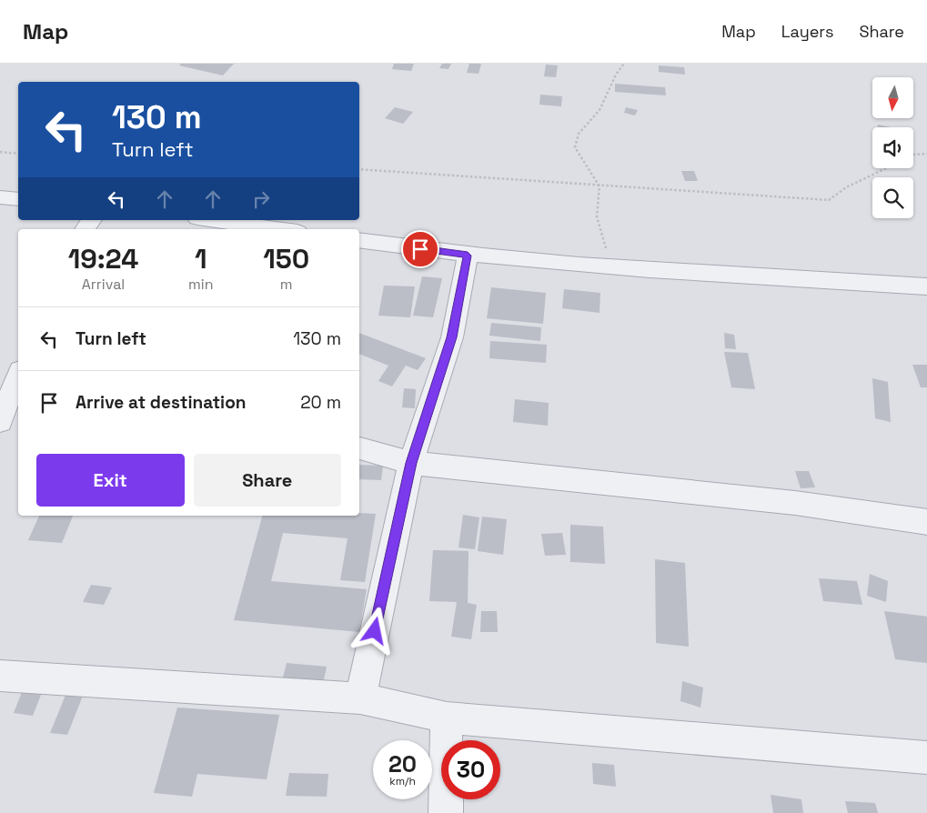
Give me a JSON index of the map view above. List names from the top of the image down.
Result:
{
  "north": "bottom",
  "page": {
    "header": "Map",
    "nav": ["Map", "Layers", "Share"],
    "turn": ["130 m", "Turn left"],
    "eta": [
      "19:24",
      "Arrival",
      "1",
      "min",
      "150",
      "m"
    ],
    "list": [
      {
        "name": "Turn left",
        "value": "130 m"
      },
      {
        "name": "Arrive at destination",
        "value": "20 m"
      }
    ],
    "buttons": ["Exit", "Share"],
    "speed": "20 km/h",
    "limit": "30"
  }
}
